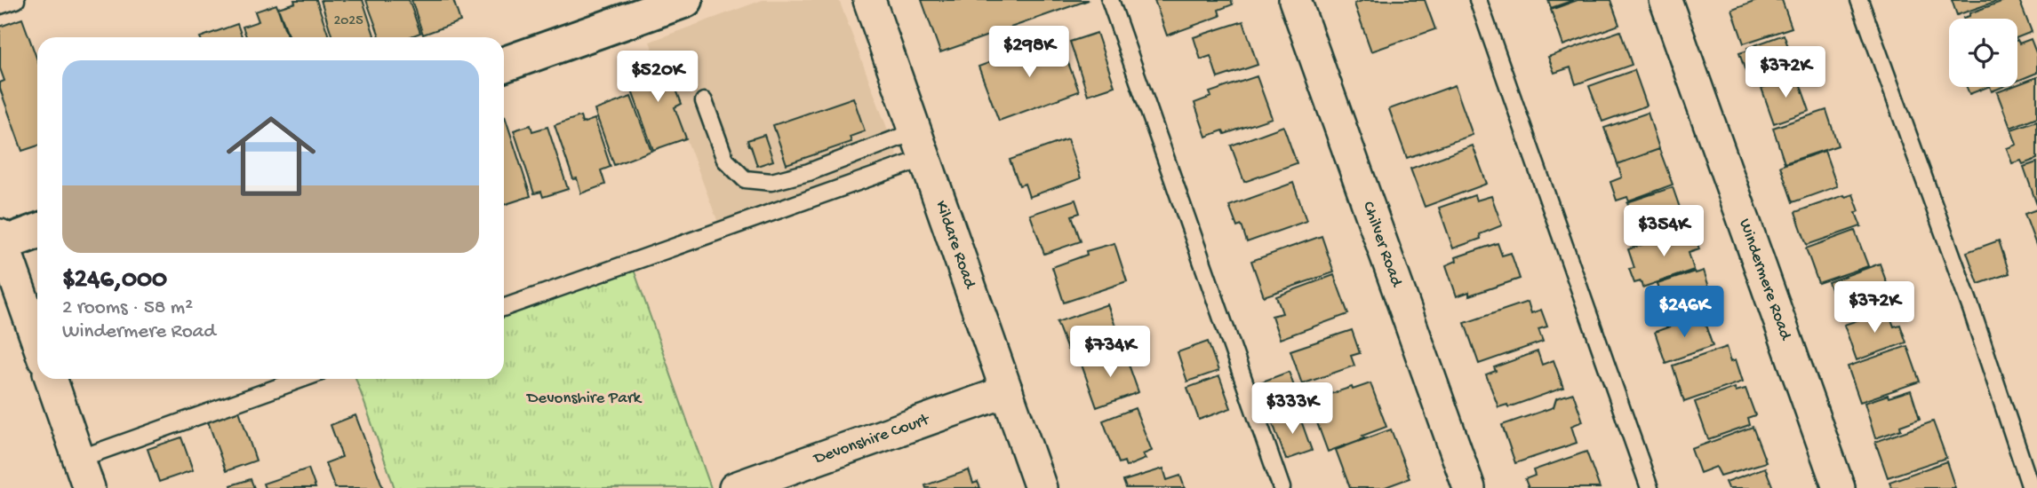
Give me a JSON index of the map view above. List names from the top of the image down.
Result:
{
  "streets": {
    "street": [
      "Kildare Road",
      "Chilver Road",
      "Windermere Road",
      "Devonshire Court"
    ]
  },
  "crossings": [
    ["Kildare Road", "Devonshire Court"]
  ],
  "parks": ["Devonshire Park"],
  "house_numbers": ["2025"],
  "page": {
    "price": [
      "$298K",
      "$372K",
      "$520K",
      "$354K",
      "$372K",
      "$246K",
      "$734K",
      "$333K"
    ],
    "list": [
      {
        "name": "$246,000",
        "note": "2 rooms · 58 m² · Windermere Road"
      }
    ]
  }
}
